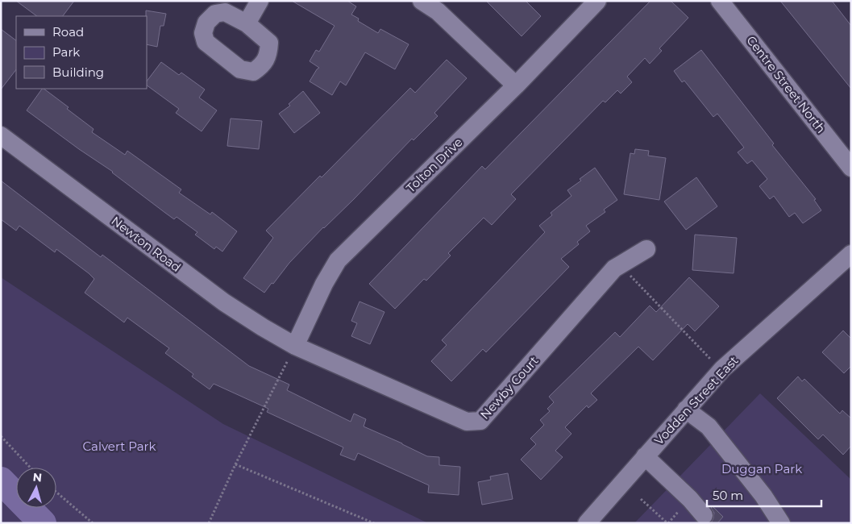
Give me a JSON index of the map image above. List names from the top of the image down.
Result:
{
  "streets": {
    "street": [
      "Centre Street North",
      "Tolton Drive",
      "Newton Road",
      "Newby Court",
      "Vodden Street East"
    ]
  },
  "crossings": [
    ["Tolton Drive", "Newton Road"],
    ["Tolton Drive", "Newby Court"],
    ["Newton Road", "Newby Court"]
  ],
  "parks": ["Calvert Park", "Duggan Park"],
  "legend": ["Road", "Park", "Building"],
  "scale_bar": "50 m",
  "north": "top"
}
